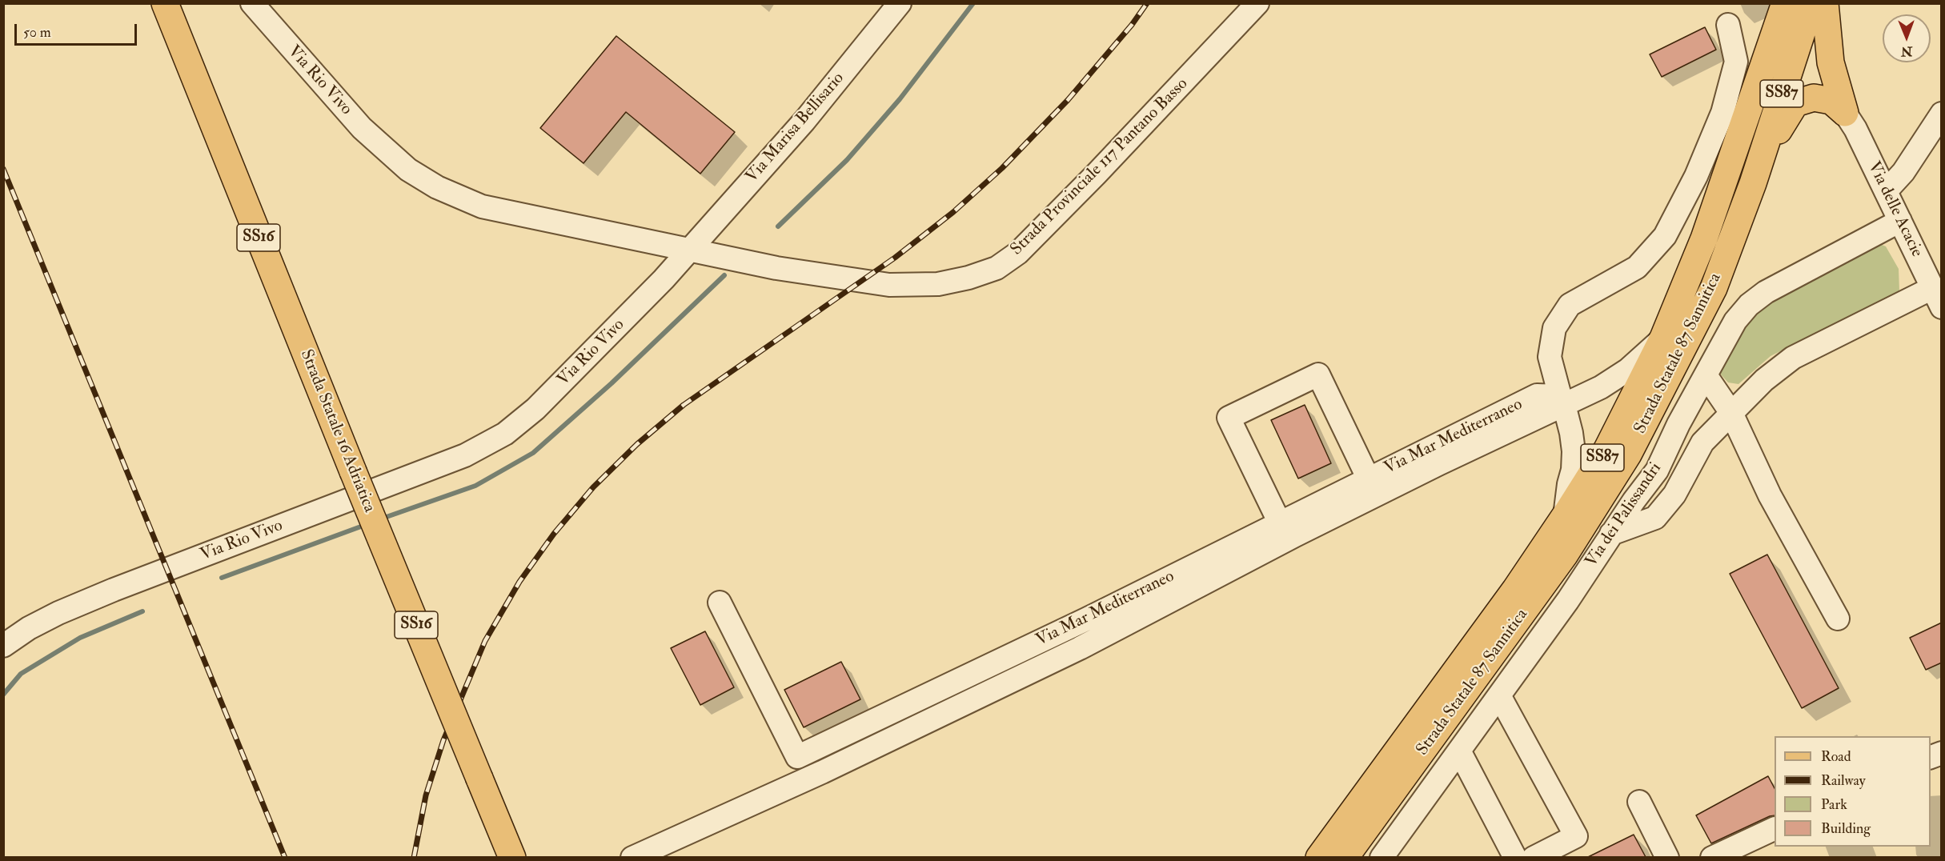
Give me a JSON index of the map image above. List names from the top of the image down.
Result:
{
  "streets": {
    "main road": [
      "SS87",
      "SS16",
      "Strada Statale 87 Sannitica",
      "Strada Statale 16 Adriatica"
    ],
    "street": [
      "Via Rio Vivo",
      "Via Marisa Bellisario",
      "Strada Provinciale 117 Pantano Basso",
      "Via delle Acacie",
      "Via Mar Mediterraneo",
      "Via dei Palissandri"
    ]
  },
  "crossings": [
    ["Via Rio Vivo", "Via Marisa Bellisario"],
    ["Via Rio Vivo", "Strada Provinciale 117 Pantano Basso"],
    ["SS87", "Via delle Acacie"],
    ["SS87", "Strada Statale 87 Sannitica"],
    ["Via Marisa Bellisario", "Strada Provinciale 117 Pantano Basso"],
    ["Via delle Acacie", "Via dei Palissandri"]
  ],
  "legend": [
    "Road",
    "Railway",
    "Park",
    "Building"
  ],
  "scale_bar": "50 m",
  "north": "bottom"
}
